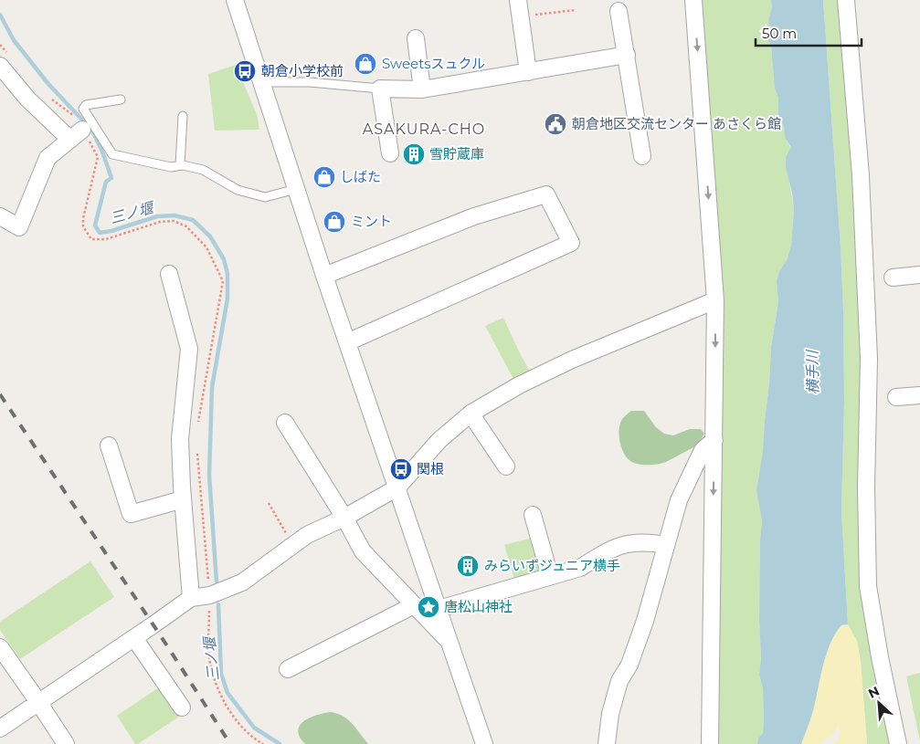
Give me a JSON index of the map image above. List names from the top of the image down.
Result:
{
  "districts": ["ASAKURA-CHO"],
  "water": ["三ノ堰", "横手川"],
  "places": {
    "shop": ["Sweetsスュクル", "しばた", "ミント"],
    "bus stop": ["朝倉小学校前", "関根"],
    "public building": ["朝倉地区交流センター あさくら館"],
    "building": ["雪貯蔵庫", "みらいずジュニア横手"],
    "place": ["唐松山神社"]
  },
  "scale_bar": "50 m",
  "north": "top left"
}
